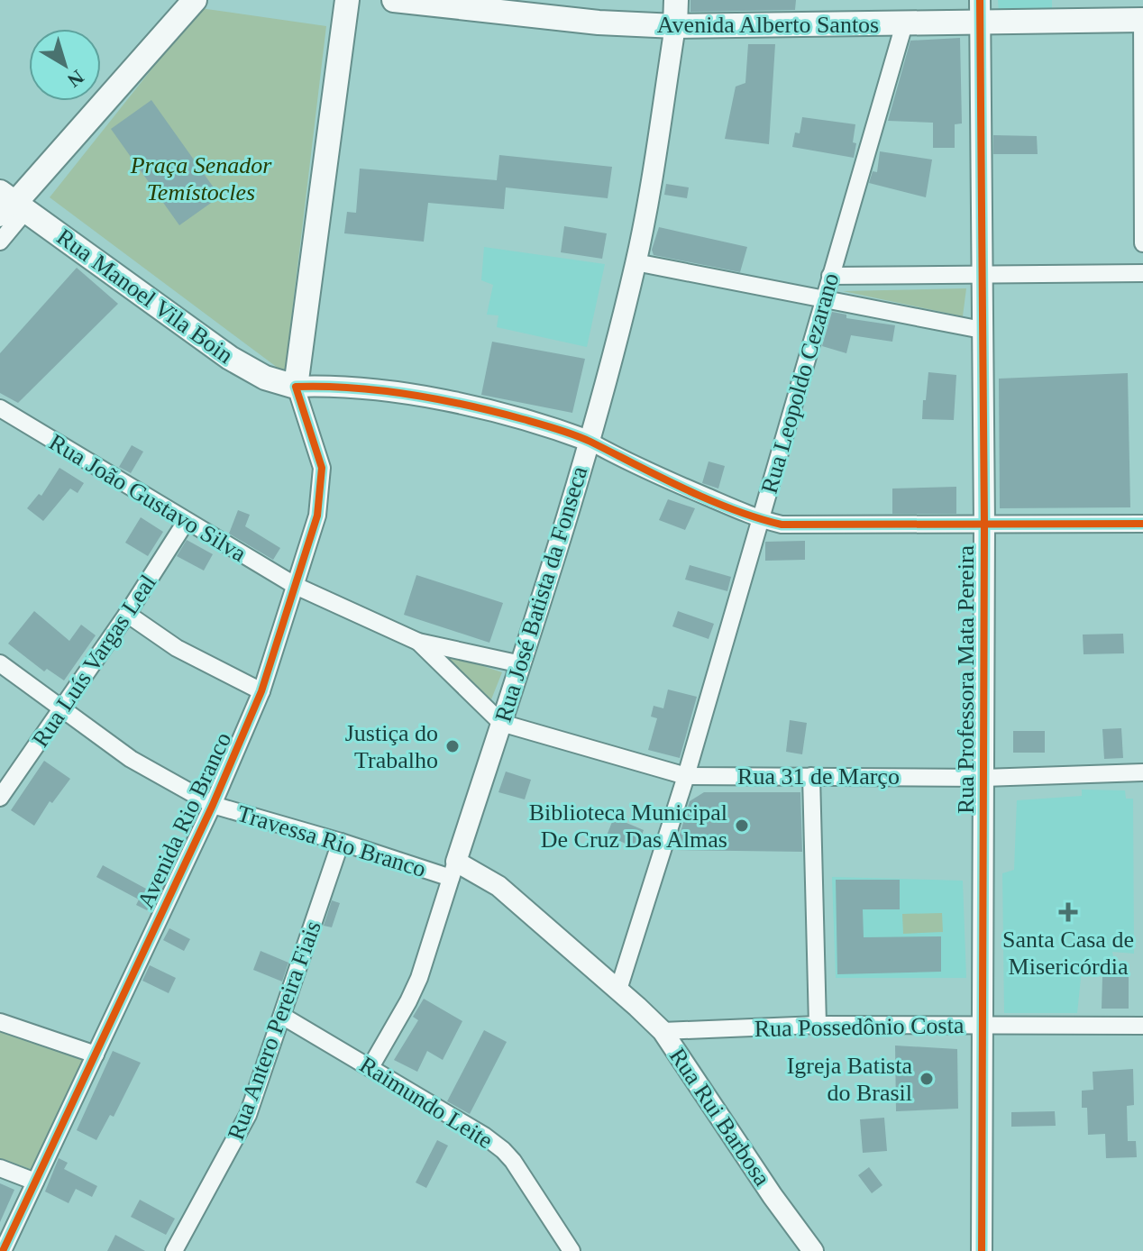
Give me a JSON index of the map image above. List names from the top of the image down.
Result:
{
  "streets": {
    "main road": ["Avenida Alberto Santos", "Rua Manoel Vila Boin"],
    "street": [
      "Rua Leopoldo Cezarano",
      "Rua João Gustavo Silva",
      "Rua José Batista da Fonseca",
      "Rua Luís Vargas Leal",
      "Rua Professora Mata Pereira",
      "Rua 31 de Março",
      "Avenida Rio Branco",
      "Travessa Rio Branco",
      "Rua Possedônio Costa",
      "Rua Antero Pereira Fiais",
      "Raimundo Leite",
      "Rua Rui Barbosa"
    ]
  },
  "crossings": [
    ["Avenida Alberto Santos", "Rua Leopoldo Cezarano"],
    ["Avenida Alberto Santos", "Rua José Batista da Fonseca"],
    ["Avenida Alberto Santos", "Rua Professora Mata Pereira"],
    ["Rua Manoel Vila Boin", "Avenida Rio Branco"],
    ["Rua Leopoldo Cezarano", "Rua 31 de Março"],
    ["Rua Leopoldo Cezarano", "Rua Rui Barbosa"],
    ["Rua João Gustavo Silva", "Rua Luís Vargas Leal"],
    ["Rua João Gustavo Silva", "Avenida Rio Branco"],
    ["Rua José Batista da Fonseca", "Rua 31 de Março"],
    ["Rua José Batista da Fonseca", "Travessa Rio Branco"],
    ["Rua José Batista da Fonseca", "Rua Rui Barbosa"],
    ["Rua Luís Vargas Leal", "Travessa Rio Branco"],
    ["Rua Professora Mata Pereira", "Rua 31 de Março"],
    ["Rua Professora Mata Pereira", "Rua Possedônio Costa"],
    ["Avenida Rio Branco", "Travessa Rio Branco"],
    ["Travessa Rio Branco", "Rua Antero Pereira Fiais"],
    ["Travessa Rio Branco", "Rua Rui Barbosa"],
    ["Rua Possedônio Costa", "Rua Rui Barbosa"],
    ["Rua Antero Pereira Fiais", "Raimundo Leite"]
  ],
  "parks": ["Praça Senador Temístocles"],
  "places": {
    "other": ["Justiça do Trabalho", "Biblioteca Municipal De Cruz Das Almas", "Igreja Batista do Brasil"],
    "health": ["Santa Casa de Misericórdia"]
  },
  "north": "bottom right"
}
